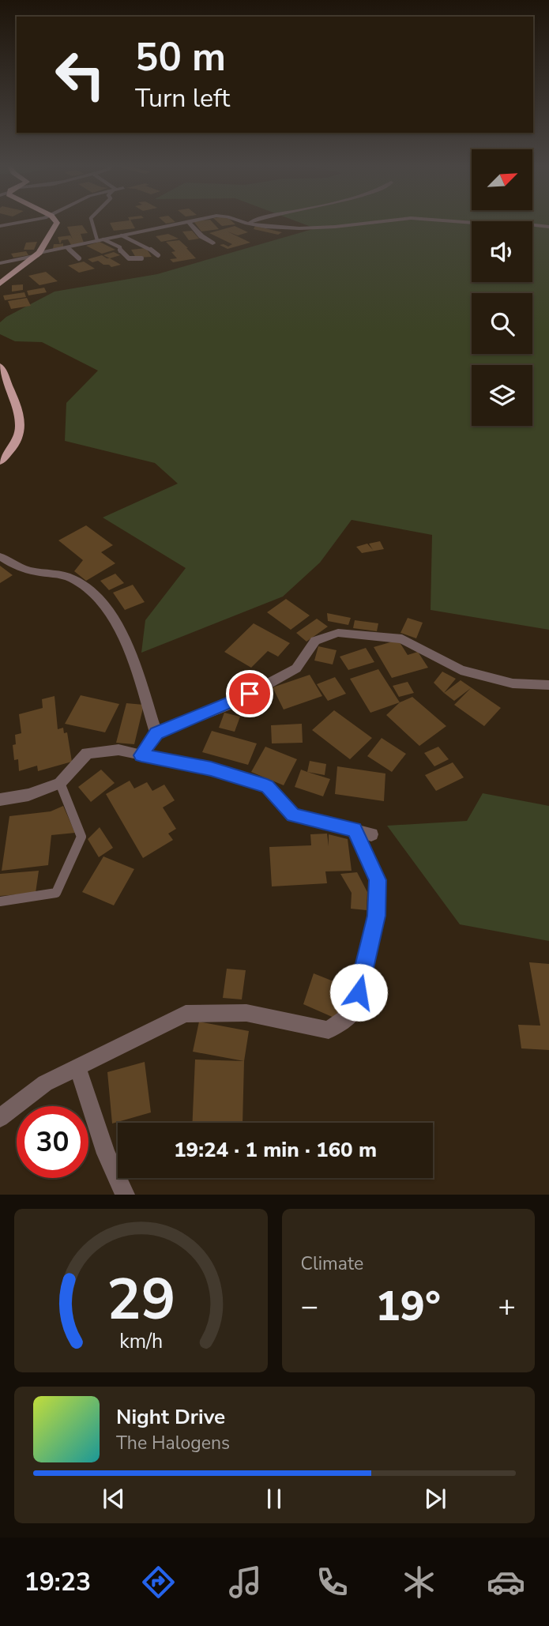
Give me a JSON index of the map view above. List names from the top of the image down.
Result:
{
  "north": "top right",
  "page": {
    "turn": ["50 m", "Turn left"],
    "limit": "30",
    "trip": "19:24 · 1 min · 160 m",
    "tile": "Climate",
    "heat": ["−", "19°", "+"],
    "song": ["Night Drive", "The Halogens"],
    "tabs": "19:23",
    "gauge": ["29", "km/h"]
  }
}
